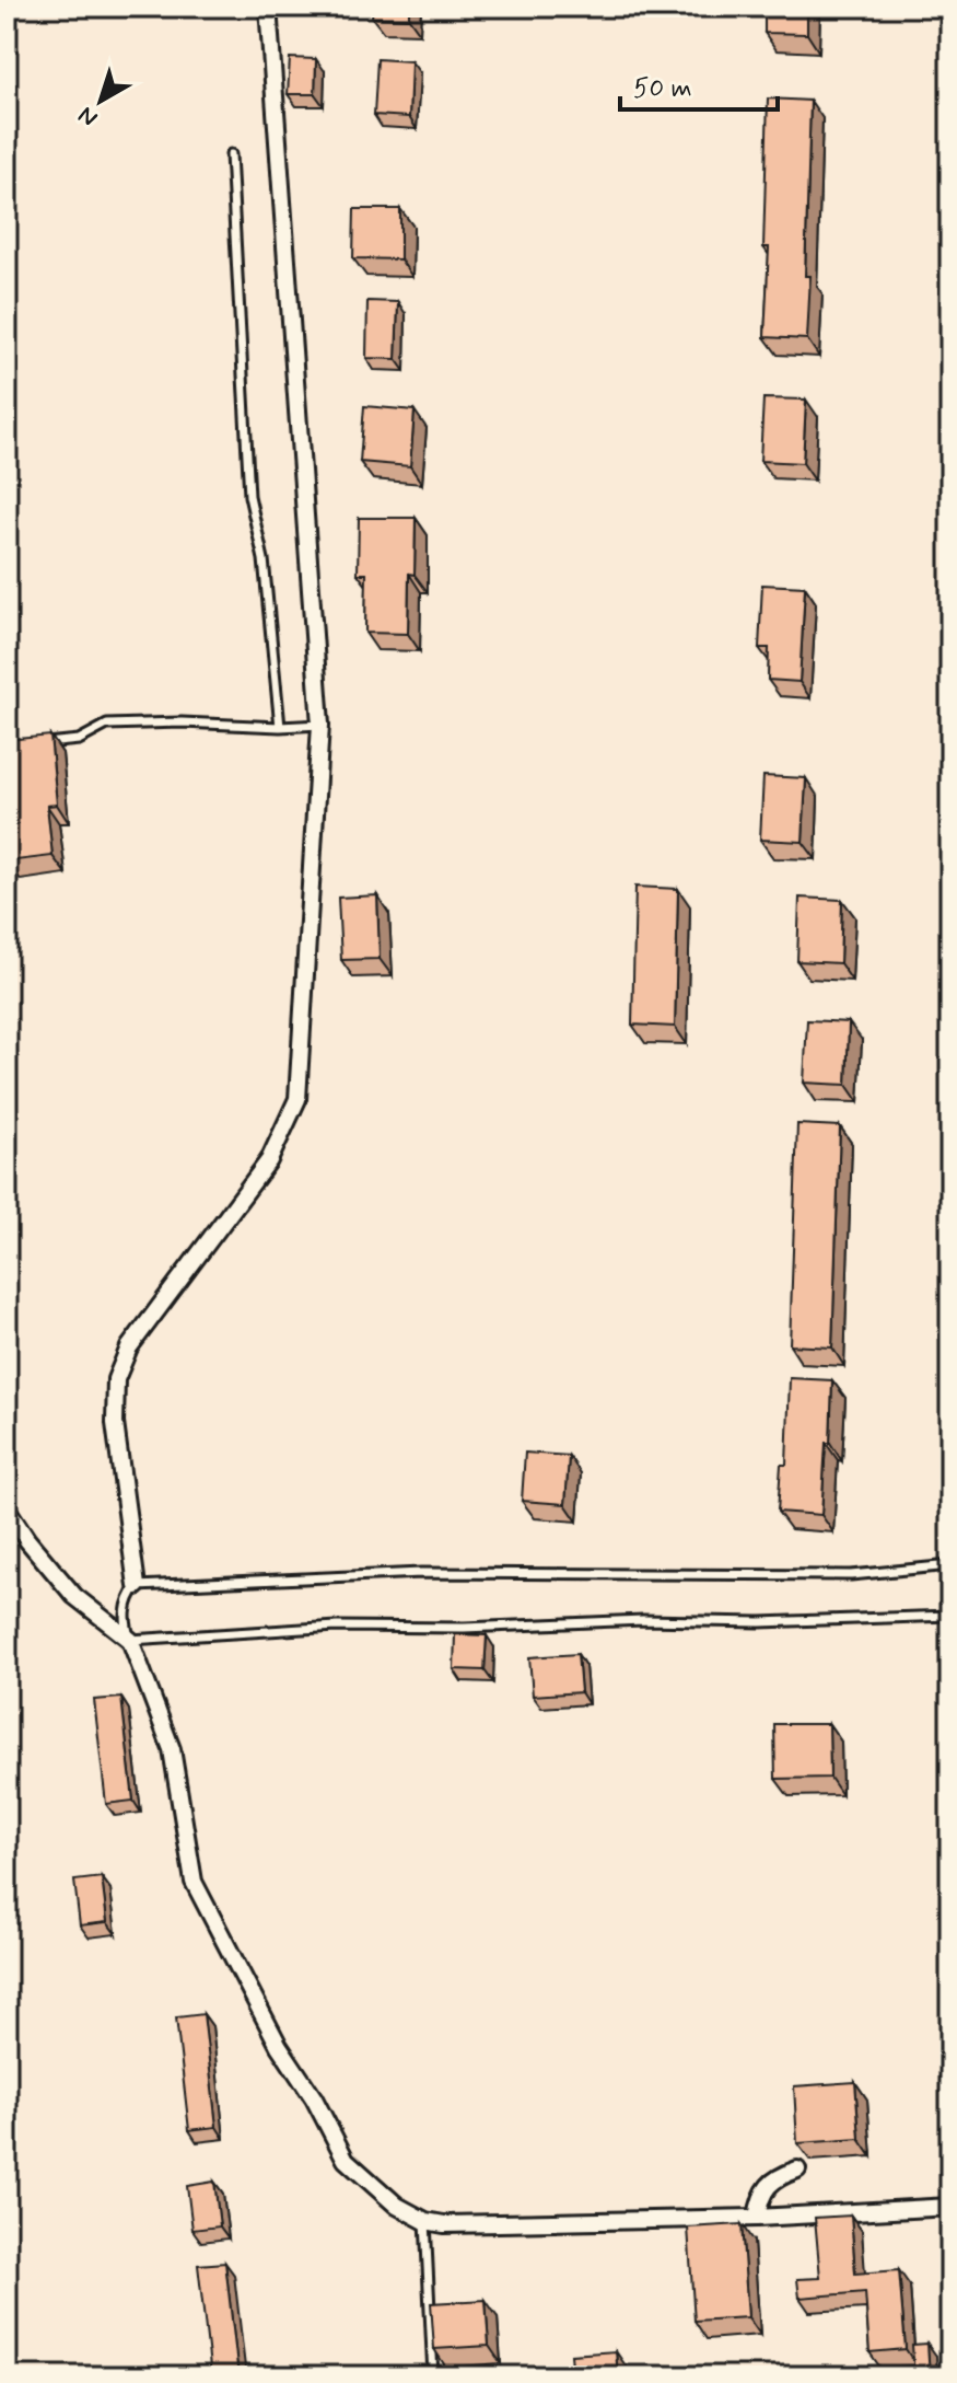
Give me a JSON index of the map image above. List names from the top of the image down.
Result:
{
  "scale_bar": "50 m",
  "north": "bottom left"
}
